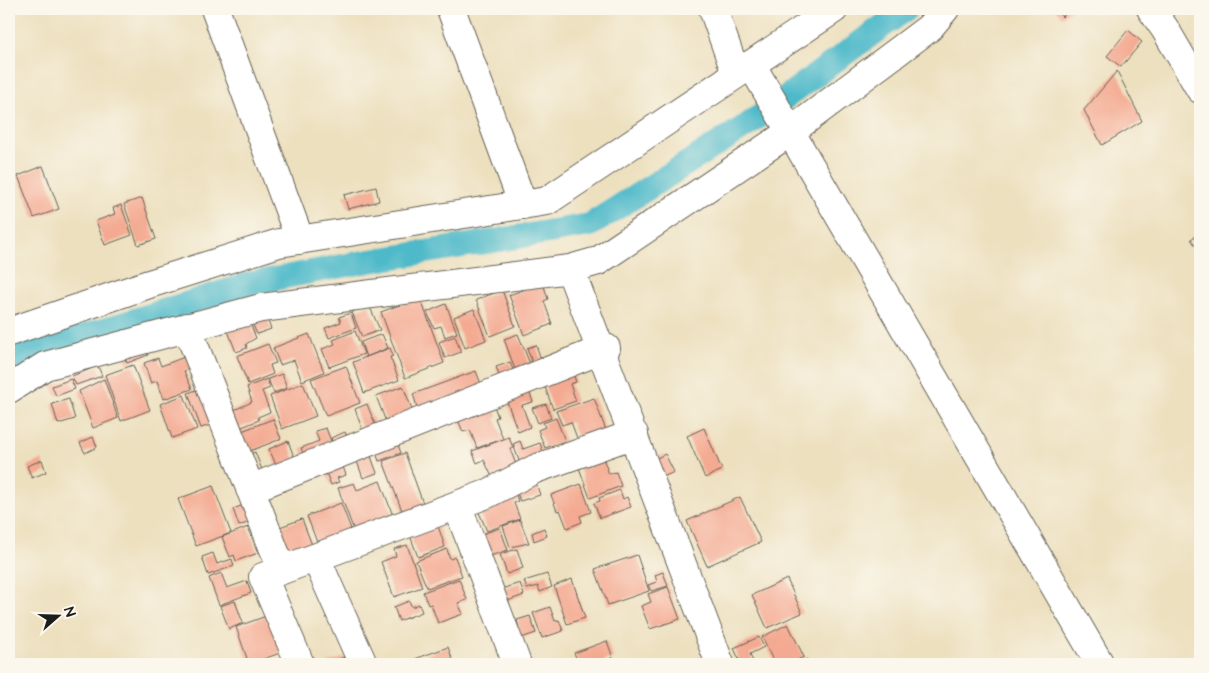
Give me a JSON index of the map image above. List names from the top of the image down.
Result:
{
  "north": "right"
}
